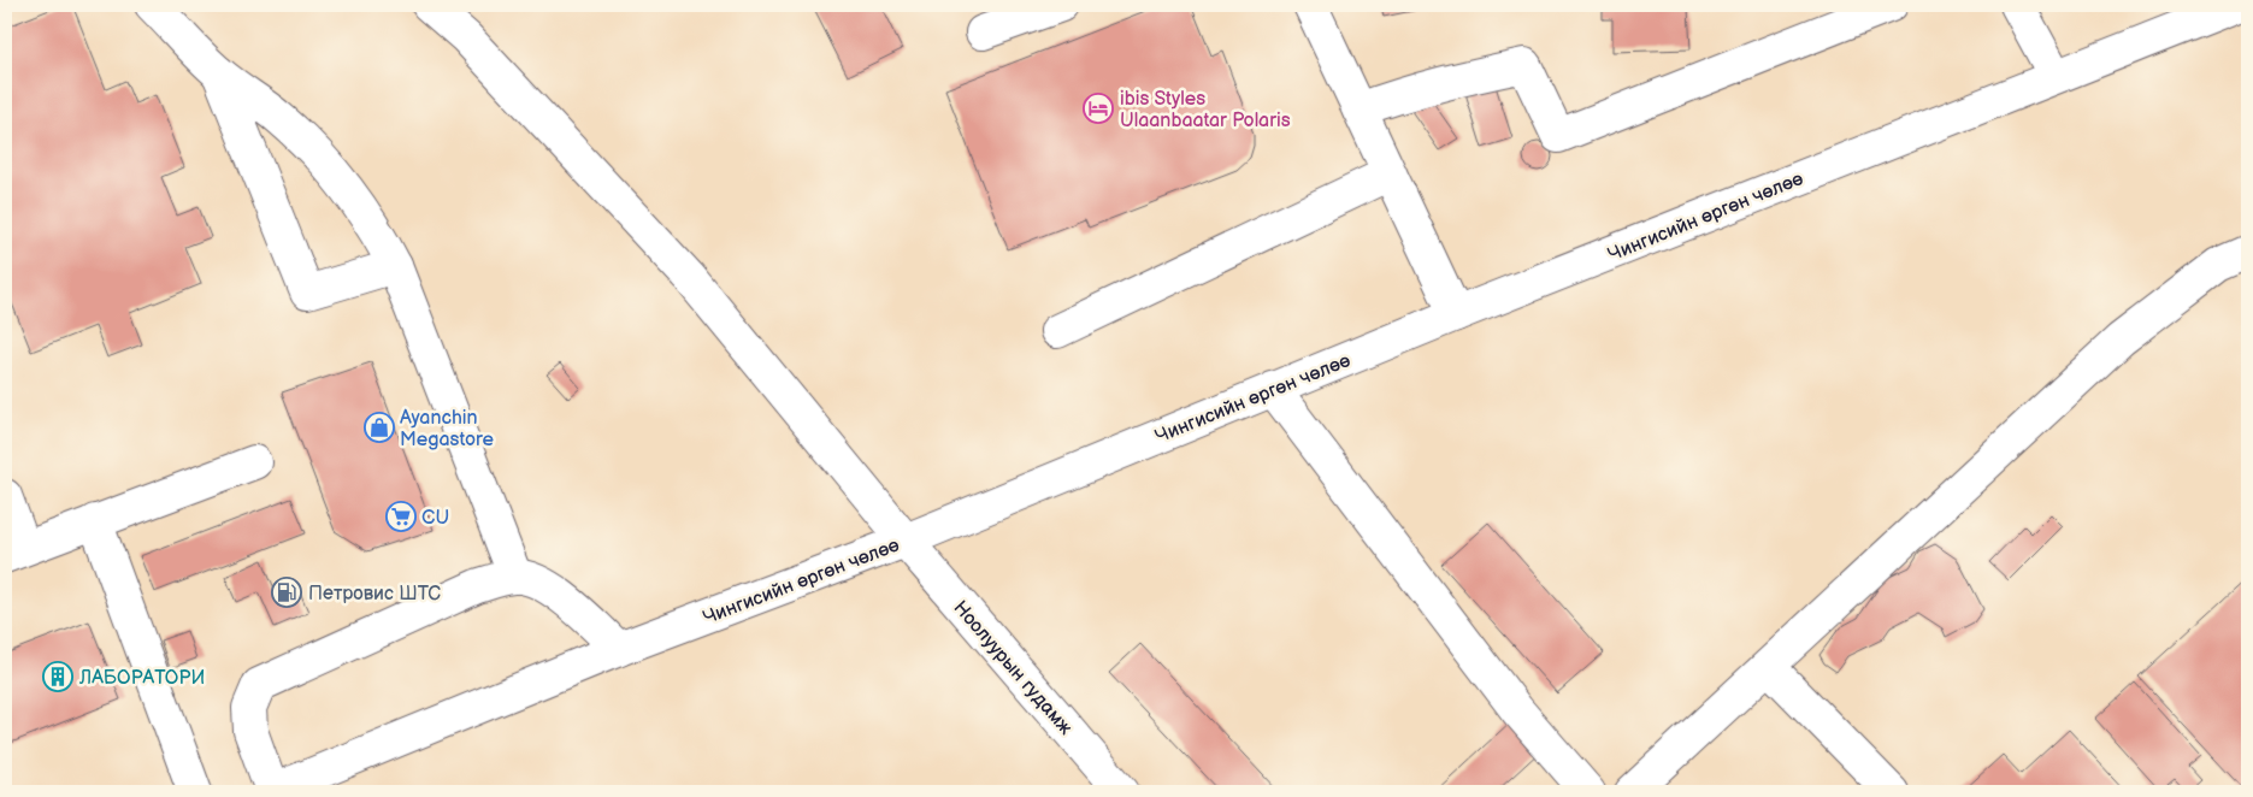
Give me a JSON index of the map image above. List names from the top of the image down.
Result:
{
  "streets": {
    "main road": ["Чингисийн өргөн чөлөө", "Ноолуурын гудамж"]
  },
  "crossings": [
    ["Чингисийн өргөн чөлөө", "Ноолуурын гудамж"]
  ],
  "places": {
    "hotel": ["ibis Styles Ulaanbaatar Polaris"],
    "shop": ["Ayanchin Megastore"],
    "supermarket": ["CU"],
    "fuel station": ["Петровис ШТС"],
    "building": ["ЛАБОРАТОРИ"]
  }
}
